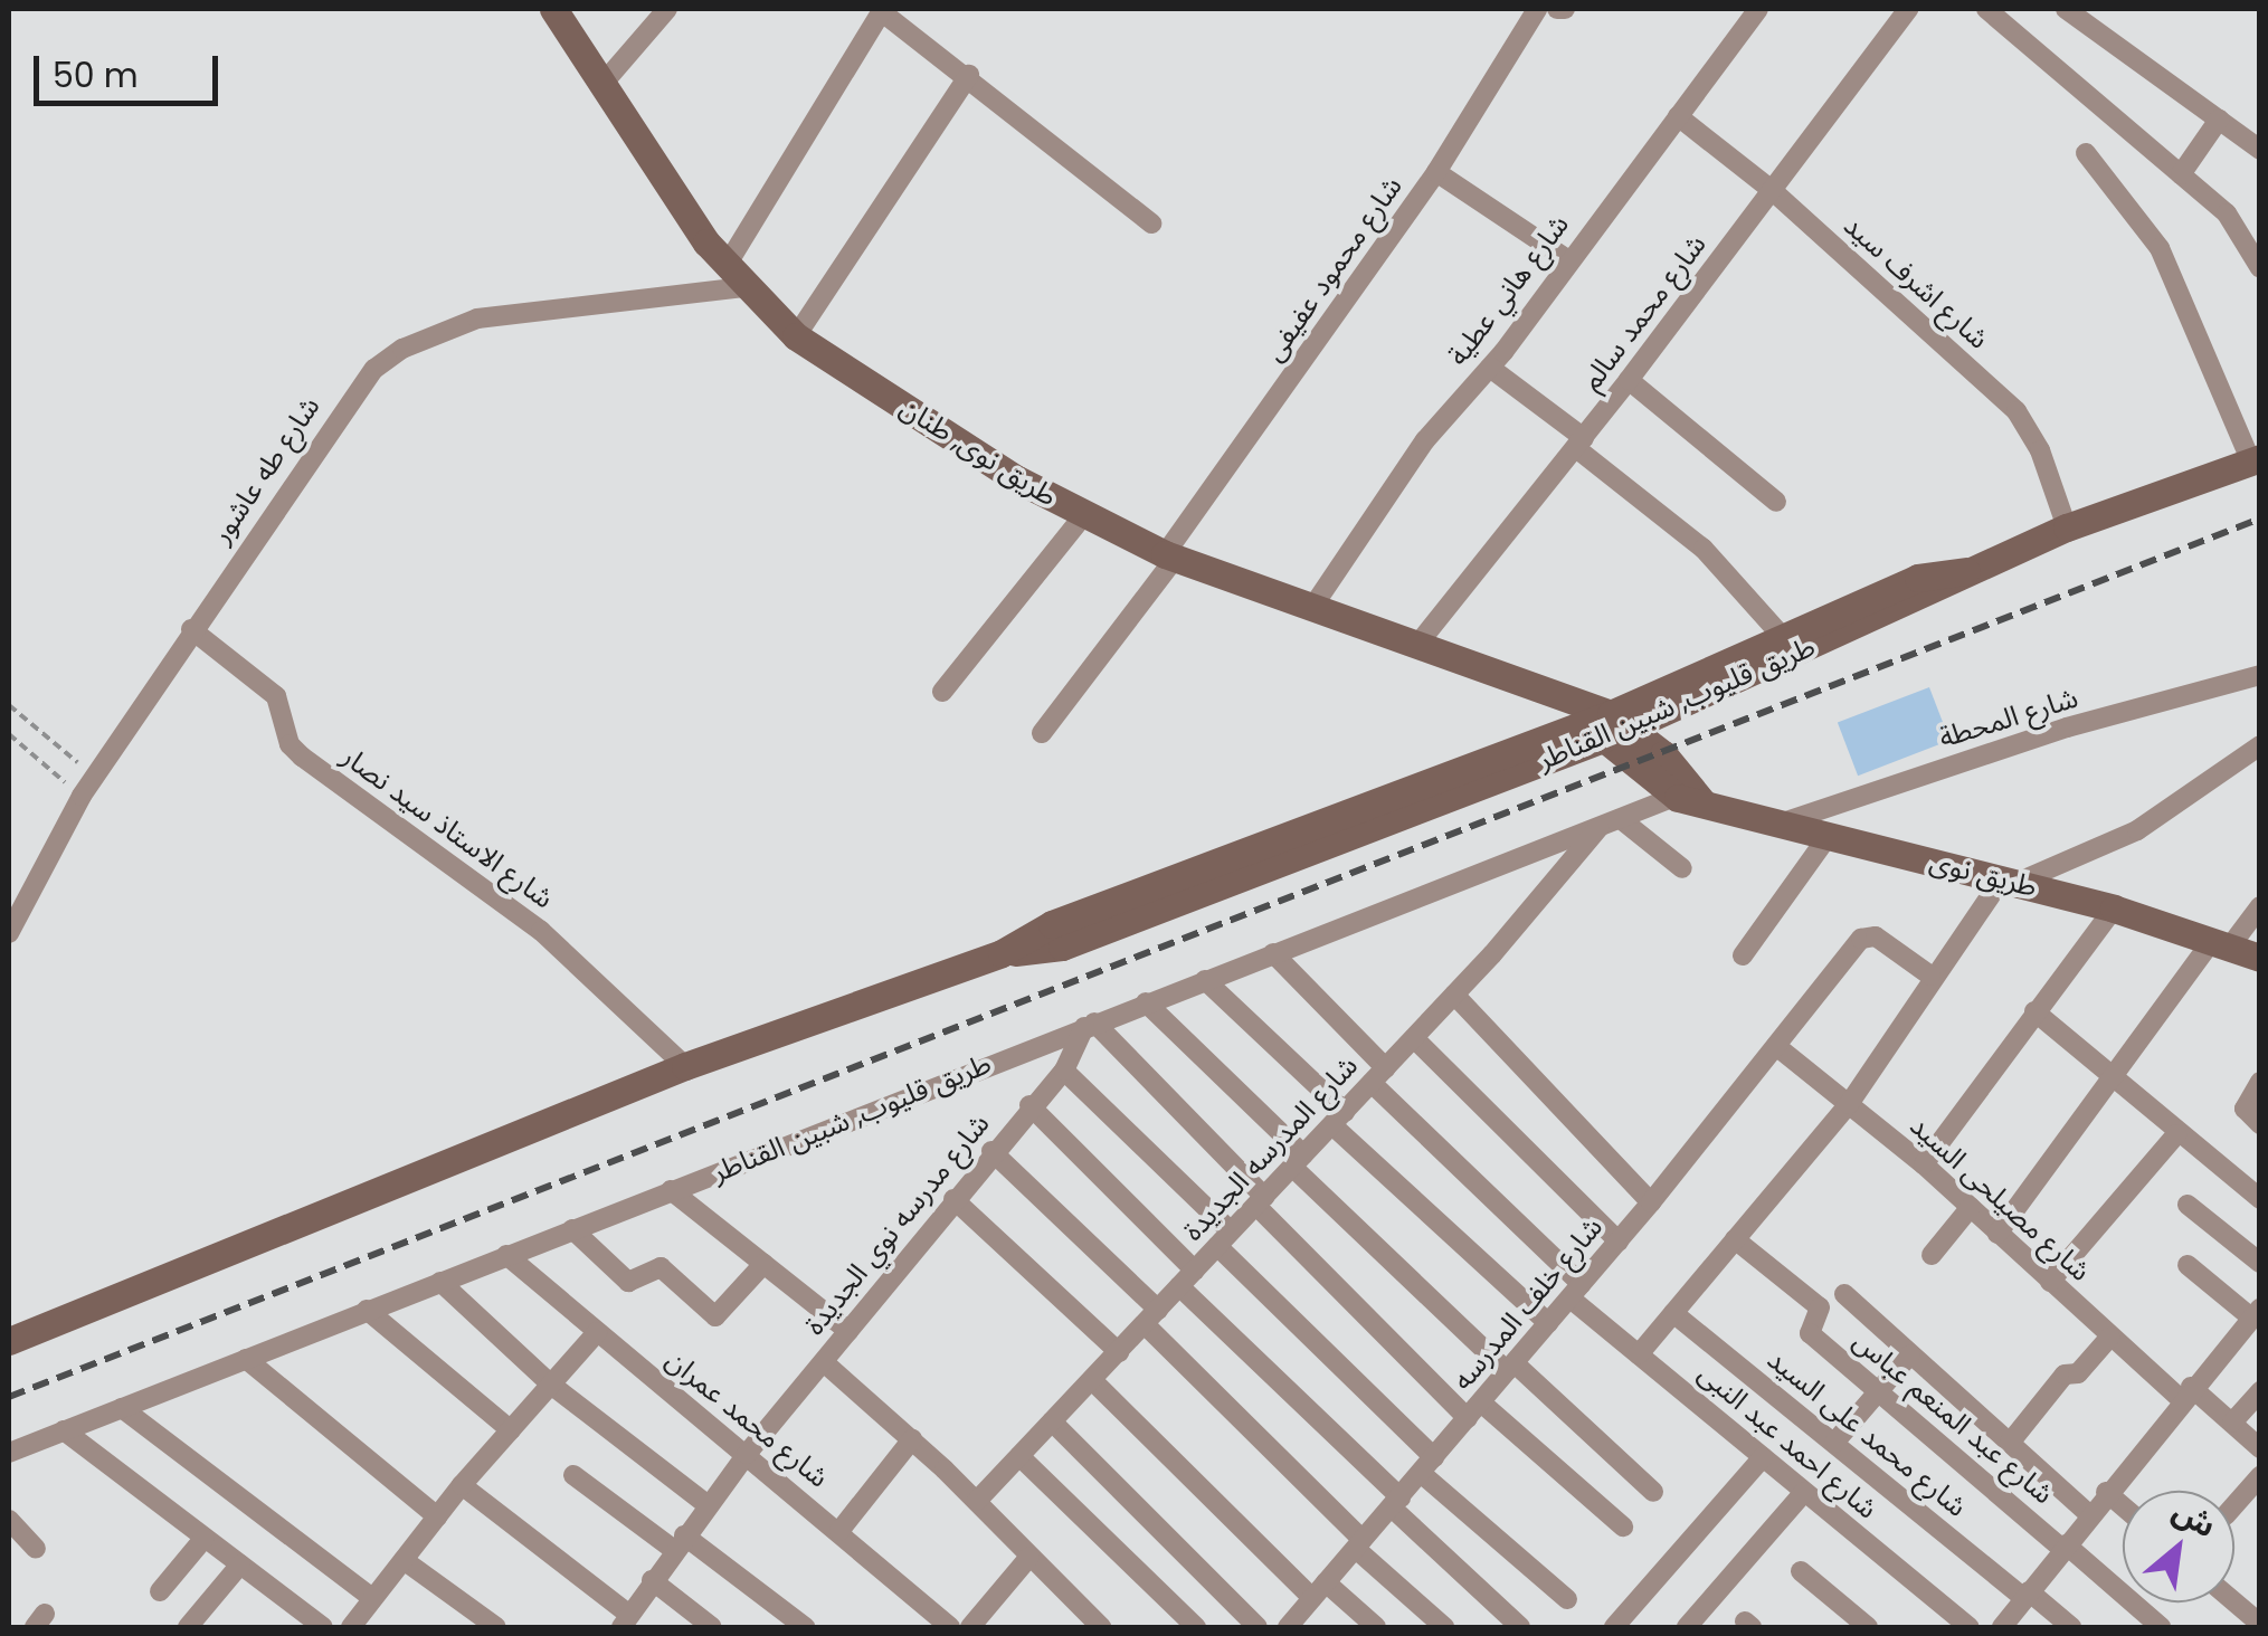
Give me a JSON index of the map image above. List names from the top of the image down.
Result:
{
  "streets": {
    "main road": ["طريق نوى, طنان", "طريق قليوب, شبين القناطر", "طريق نوى"],
    "street": [
      "شارع محمود عفيفى",
      "شارع اشرف سيد",
      "شارع هاني عطية",
      "شارع محمد سالم",
      "شارع طه عاشور",
      "شارع المحطة",
      "شارع الاستاذ سيد نصار",
      "شارع المدرسه الجديدة",
      "شارع مصيلحى السيد",
      "شارع مدرسه نوي الجديدة",
      "شارع خلف المدرسه",
      "شارع عبد المنعم عباس",
      "شارع محمد عمران",
      "شارع محمد على السيد",
      "شارع احمد عبد النبى"
    ]
  },
  "crossings": [
    ["شارع محمود عفيفى", "طريق نوى, طنان"],
    ["شارع اشرف سيد", "شارع هاني عطية"],
    ["شارع اشرف سيد", "شارع محمد سالم"],
    ["شارع اشرف سيد", "طريق قليوب, شبين القناطر"],
    ["شارع هاني عطية", "طريق نوى, طنان"],
    ["شارع محمد سالم", "طريق نوى, طنان"],
    ["طريق نوى, طنان", "شارع طه عاشور"],
    ["طريق نوى, طنان", "طريق قليوب, شبين القناطر"],
    ["طريق نوى, طنان", "طريق نوى"],
    ["شارع طه عاشور", "شارع الاستاذ سيد نصار"],
    ["طريق قليوب, شبين القناطر", "شارع الاستاذ سيد نصار"],
    ["طريق قليوب, شبين القناطر", "طريق نوى"],
    ["طريق قليوب, شبين القناطر", "شارع المدرسه الجديدة"],
    ["طريق قليوب, شبين القناطر", "شارع مدرسه نوي الجديدة"],
    ["طريق قليوب, شبين القناطر", "شارع محمد عمران"],
    ["طريق قليوب, شبين القناطر", "شارع احمد عبد النبى"],
    ["شارع المحطة", "طريق نوى"],
    ["شارع المدرسه الجديدة", "شارع احمد عبد النبى"],
    ["شارع مصيلحى السيد", "شارع خلف المدرسه"],
    ["شارع مدرسه نوي الجديدة", "شارع محمد عمران"],
    ["شارع خلف المدرسه", "شارع احمد عبد النبى"]
  ],
  "scale_bar": "50 m",
  "north": "top right"
}
